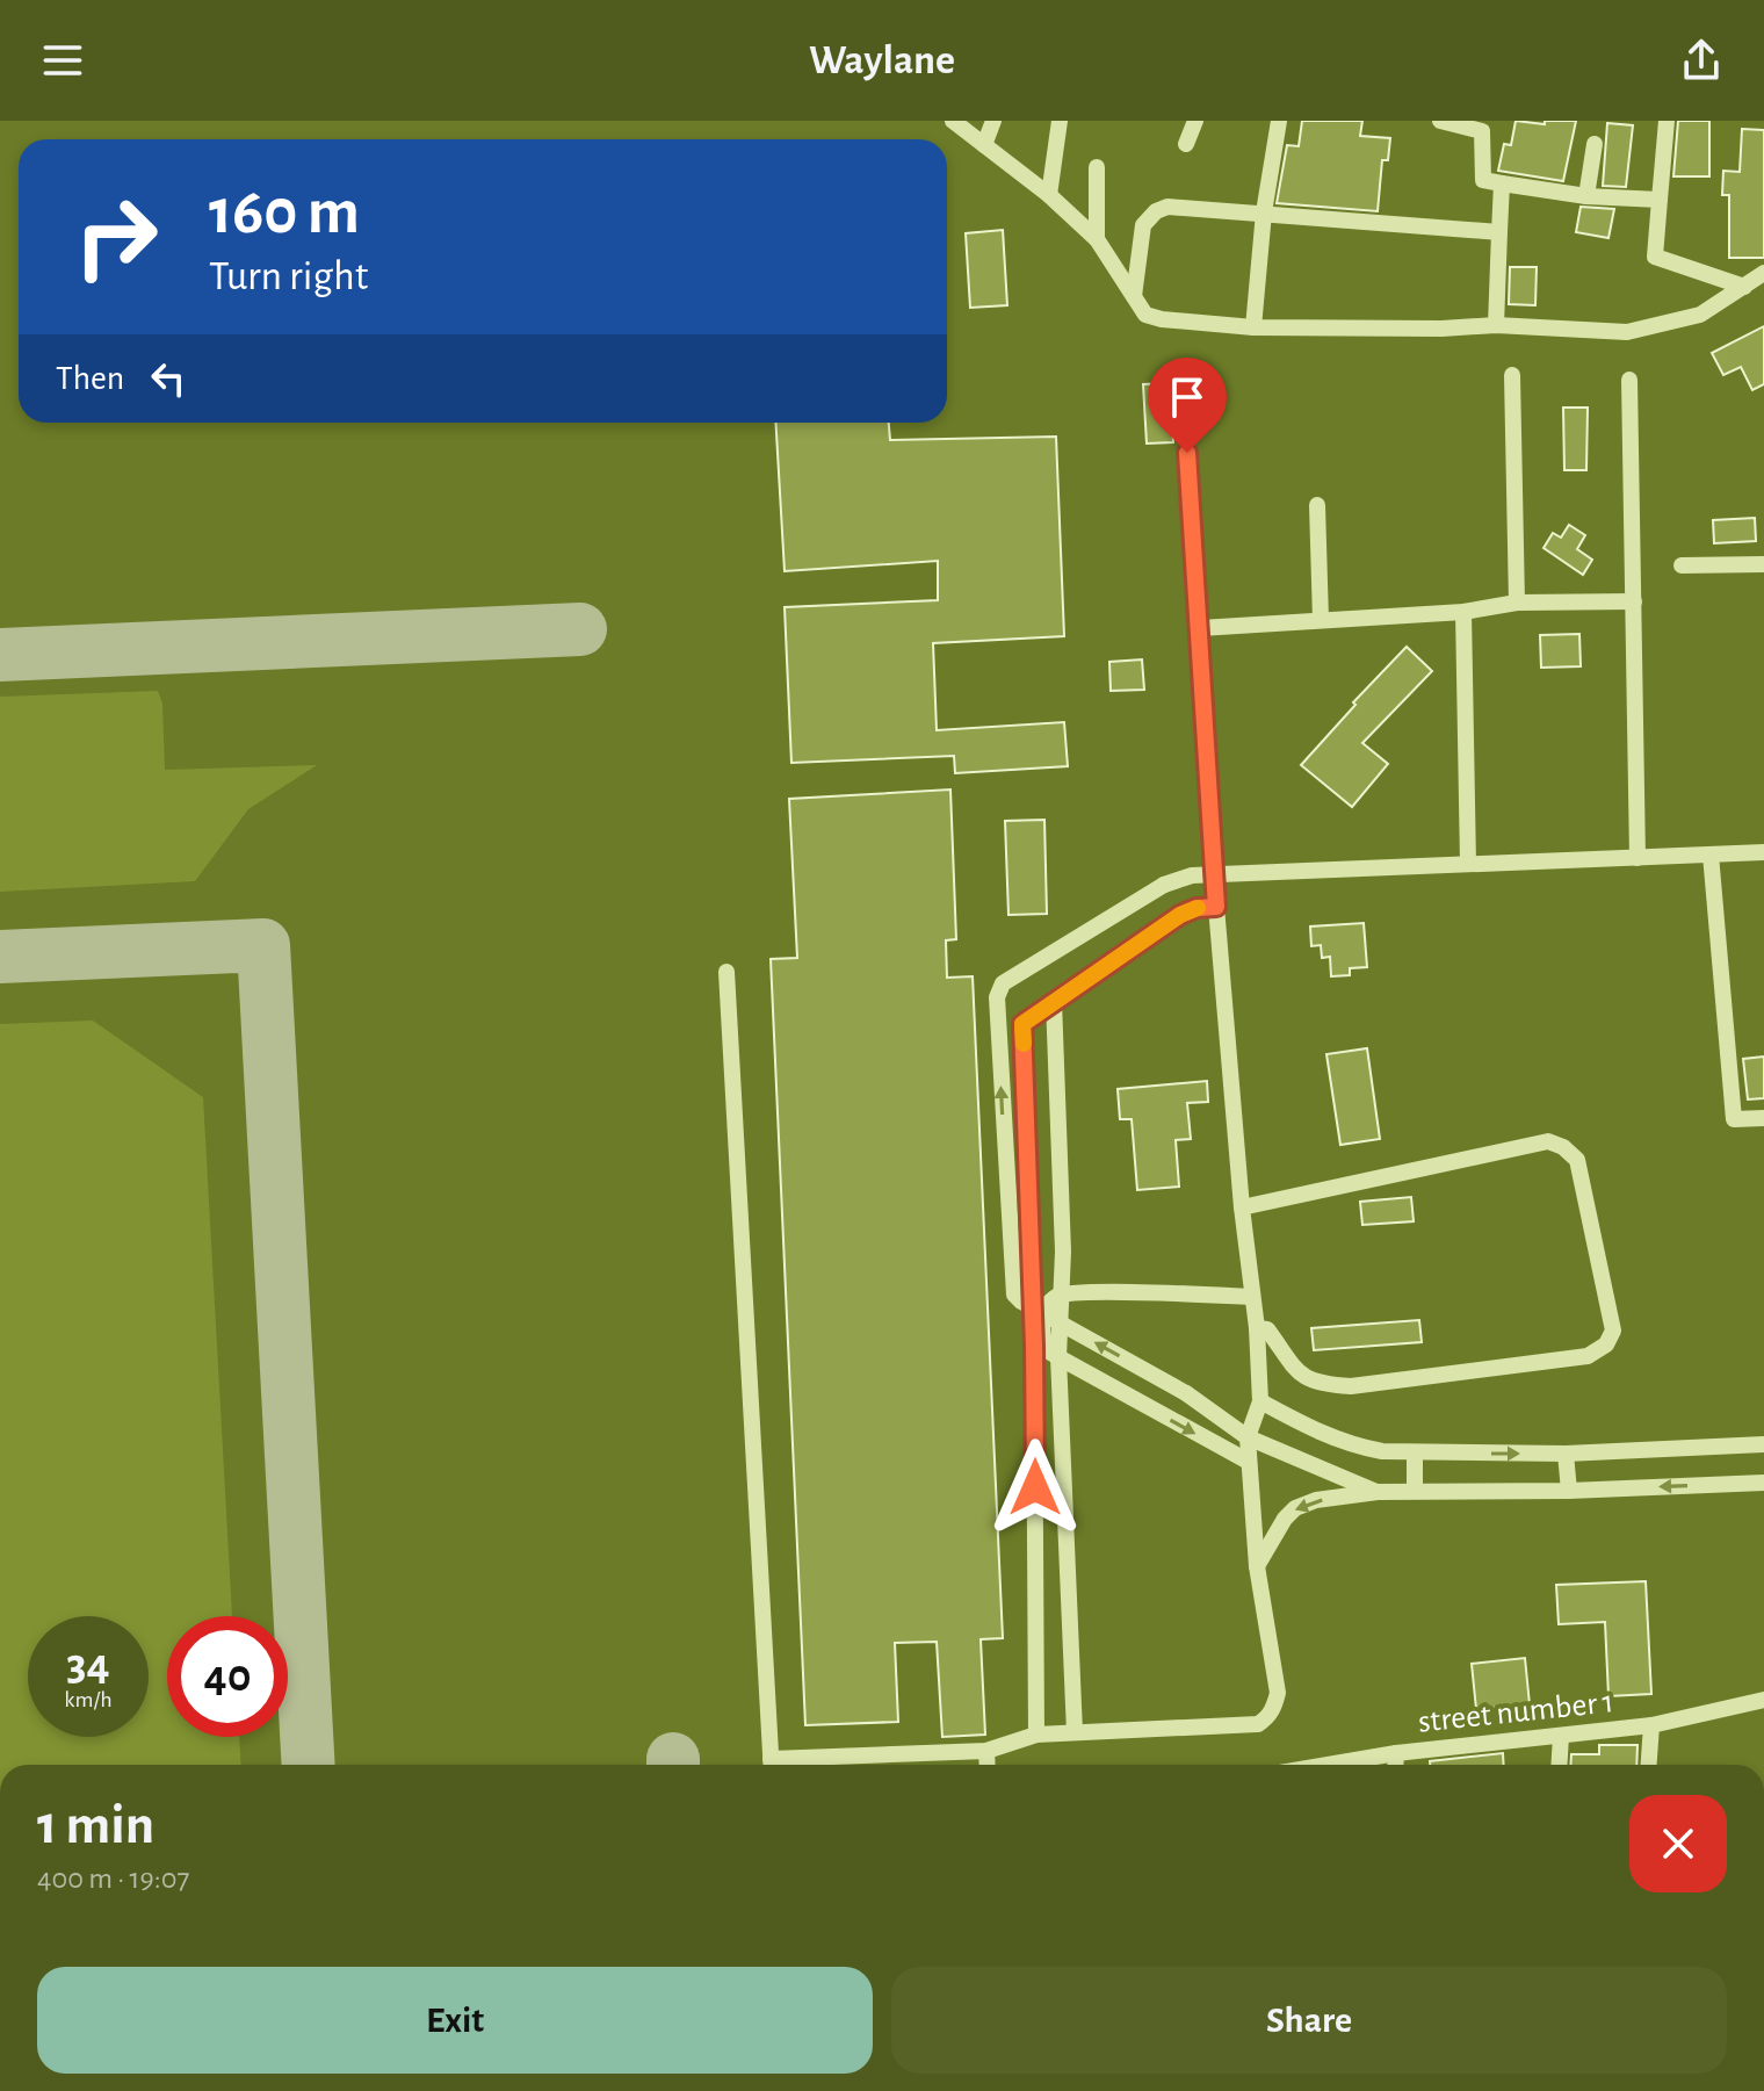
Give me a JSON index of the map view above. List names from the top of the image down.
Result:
{
  "streets": {
    "street": ["street number 1"]
  },
  "page": {
    "header": "Waylane",
    "turn": ["160 m", "Turn right"],
    "then": "Then",
    "speed": "34 km/h",
    "limit": "40",
    "heading": ["1 min", "400 m · 19:07"],
    "buttons": ["Exit", "Share"]
  }
}
